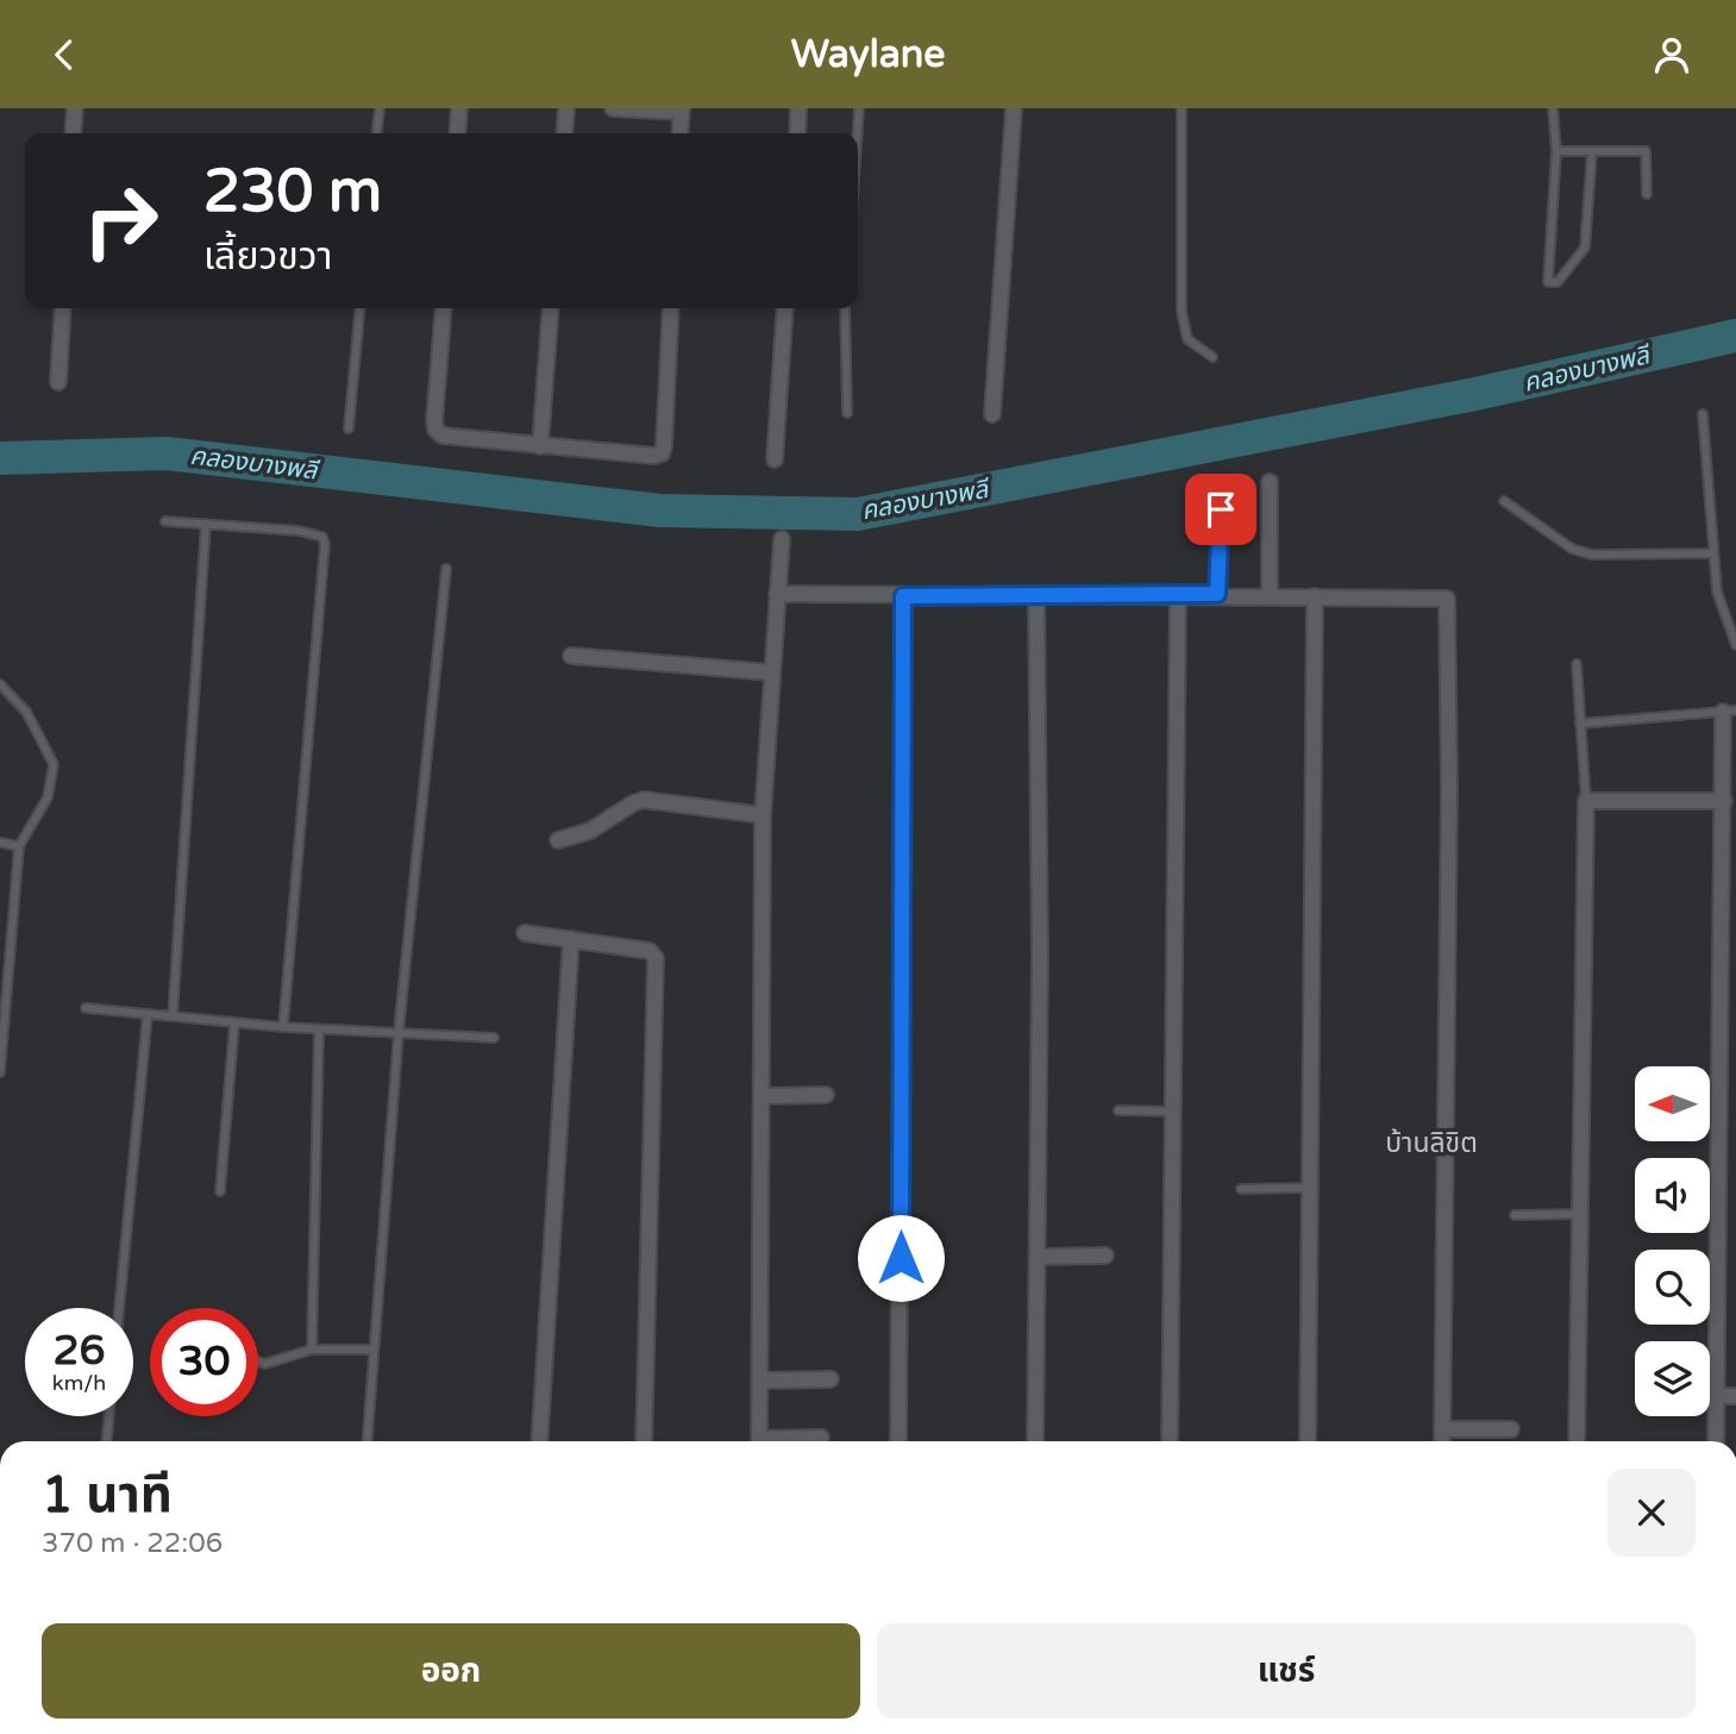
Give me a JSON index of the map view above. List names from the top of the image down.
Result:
{
  "districts": ["บ้านลิขิต"],
  "water": ["คลองบางพลี"],
  "north": "left",
  "page": {
    "header": "Waylane",
    "turn": ["230 m", "เลี้ยวขวา"],
    "speed": "26 km/h",
    "limit": "30",
    "heading": ["1 นาที", "370 m · 22:06"],
    "buttons": ["ออก", "แชร์"]
  }
}
